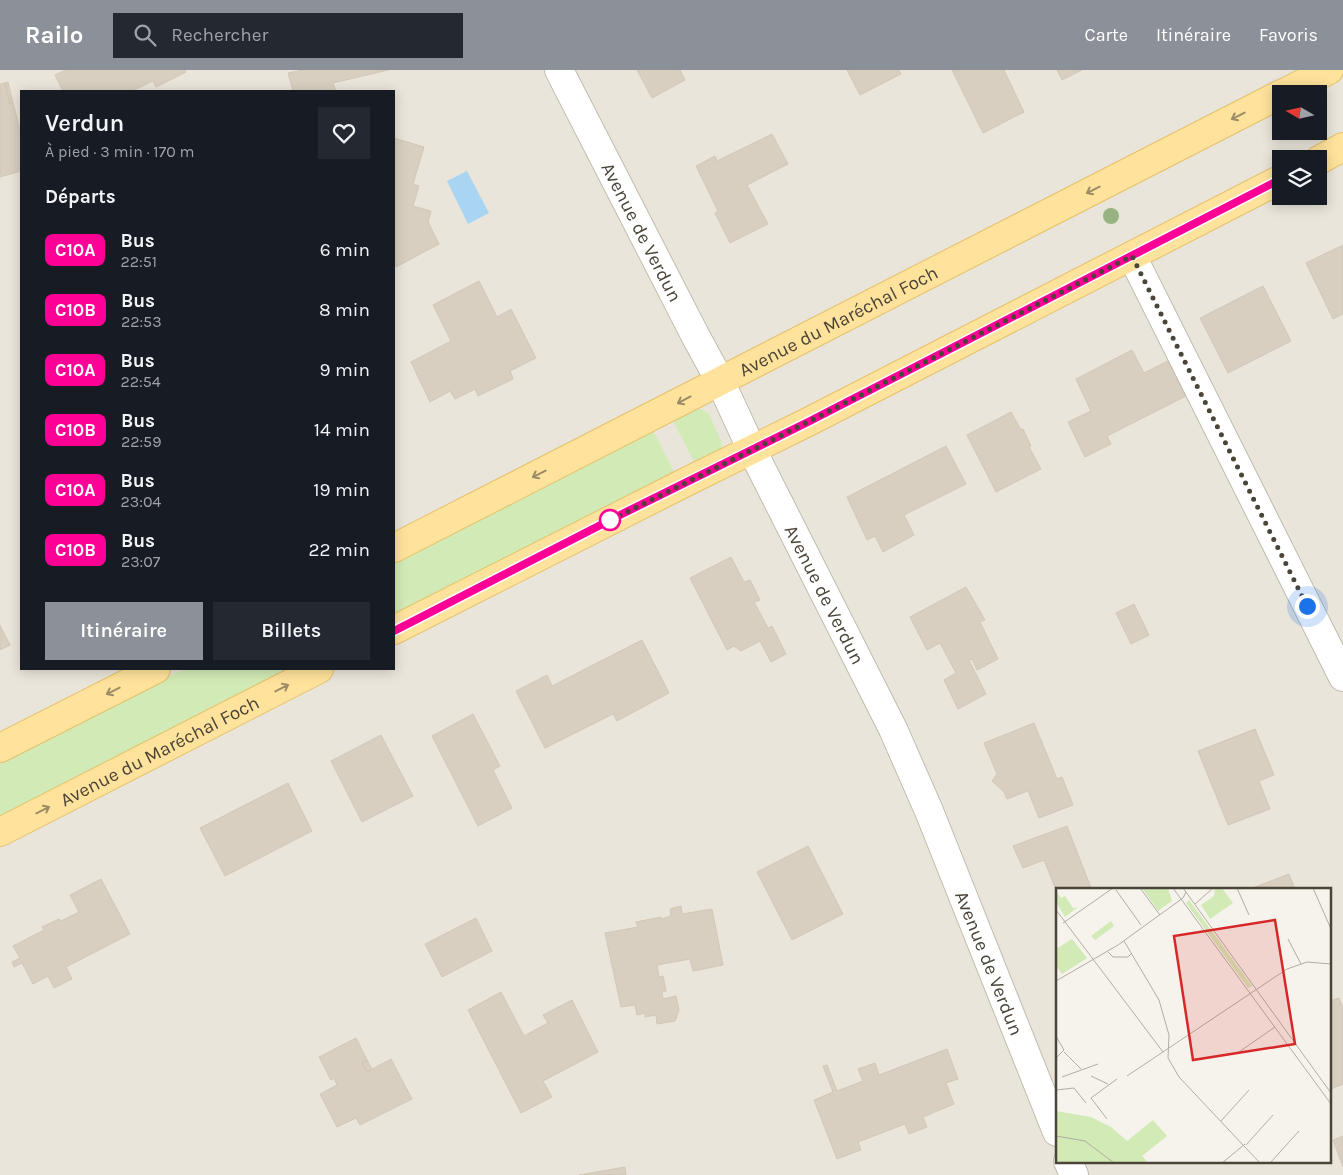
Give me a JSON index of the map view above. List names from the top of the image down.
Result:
{
  "streets": {
    "main road": ["Avenue du Maréchal Foch"],
    "street": ["Avenue de Verdun"]
  },
  "crossings": [
    ["Avenue de Verdun", "Avenue du Maréchal Foch"]
  ],
  "lines": ["bus line C10A"],
  "north": "left",
  "page": {
    "header": "Railo",
    "search": "Rechercher",
    "nav": ["Carte", "Itinéraire", "Favoris"],
    "heading": [
      ["Verdun", "À pied · 3 min · 170 m"],
      "Départs"
    ],
    "list": [
      {
        "mark": "C10A",
        "name": "Bus",
        "note": "22:51",
        "value": "6 min"
      },
      {
        "mark": "C10B",
        "name": "Bus",
        "note": "22:53",
        "value": "8 min"
      },
      {
        "mark": "C10A",
        "name": "Bus",
        "note": "22:54",
        "value": "9 min"
      },
      {
        "mark": "C10B",
        "name": "Bus",
        "note": "22:59",
        "value": "14 min"
      },
      {
        "mark": "C10A",
        "name": "Bus",
        "note": "23:04",
        "value": "19 min"
      },
      {
        "mark": "C10B",
        "name": "Bus",
        "note": "23:07",
        "value": "22 min"
      }
    ],
    "buttons": ["Itinéraire", "Billets"]
  }
}
